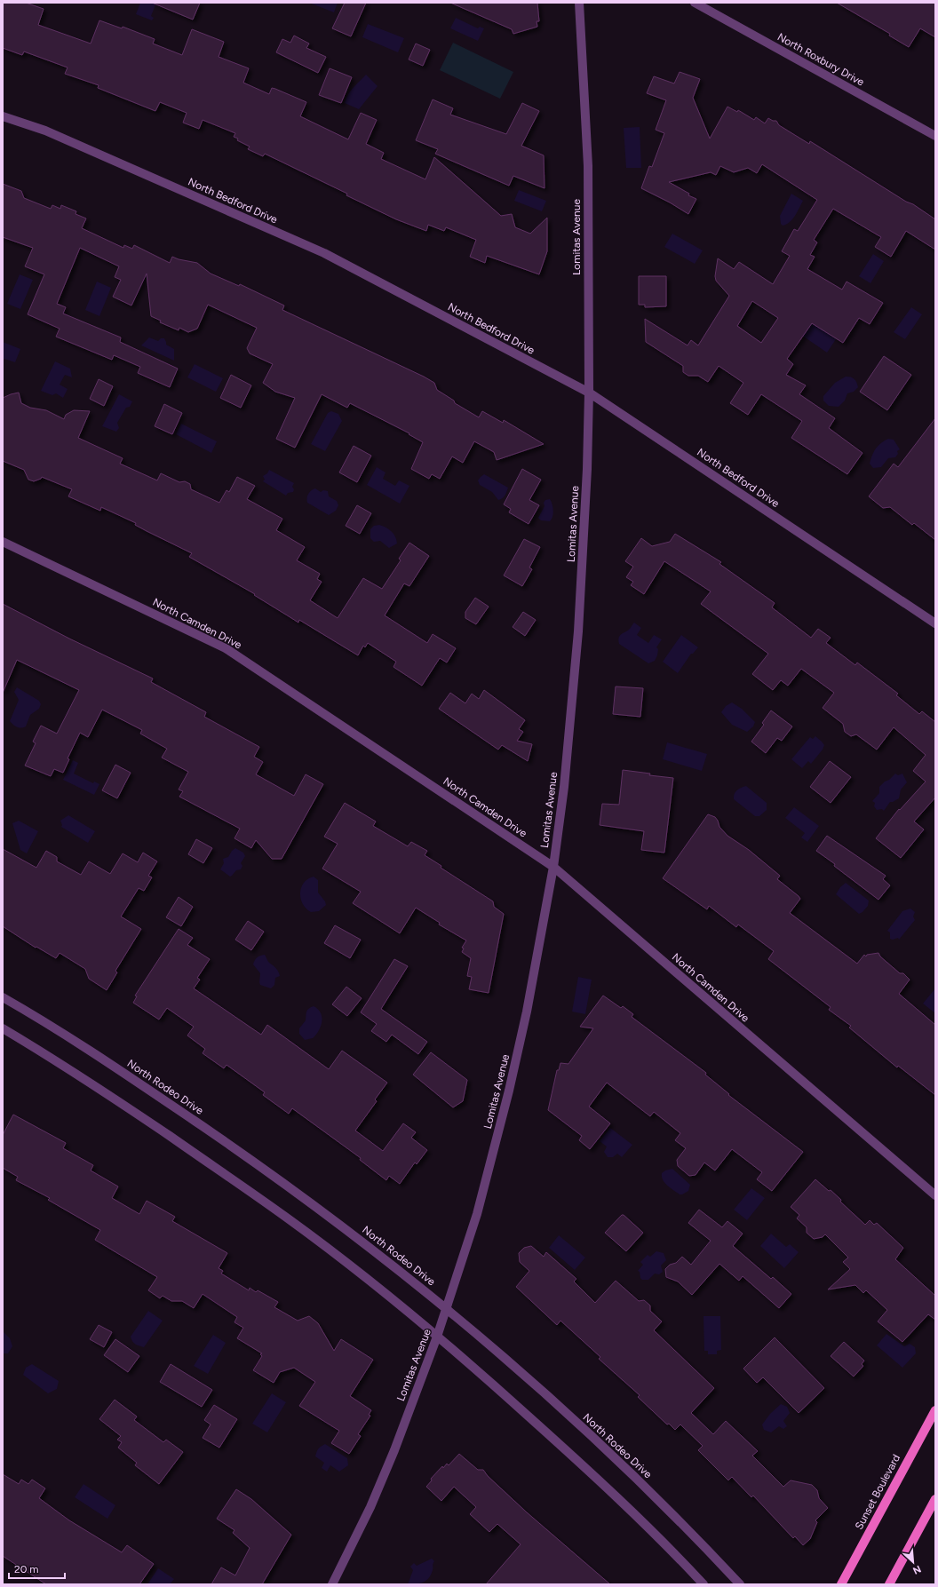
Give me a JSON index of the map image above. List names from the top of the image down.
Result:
{
  "streets": {
    "main road": ["Sunset Boulevard"],
    "street": [
      "North Roxbury Drive",
      "North Bedford Drive",
      "Lomitas Avenue",
      "North Camden Drive",
      "North Rodeo Drive"
    ]
  },
  "crossings": [
    ["North Bedford Drive", "Lomitas Avenue"],
    ["Lomitas Avenue", "North Camden Drive"],
    ["Lomitas Avenue", "North Rodeo Drive"]
  ],
  "scale_bar": "20 m",
  "north": "bottom right"
}
